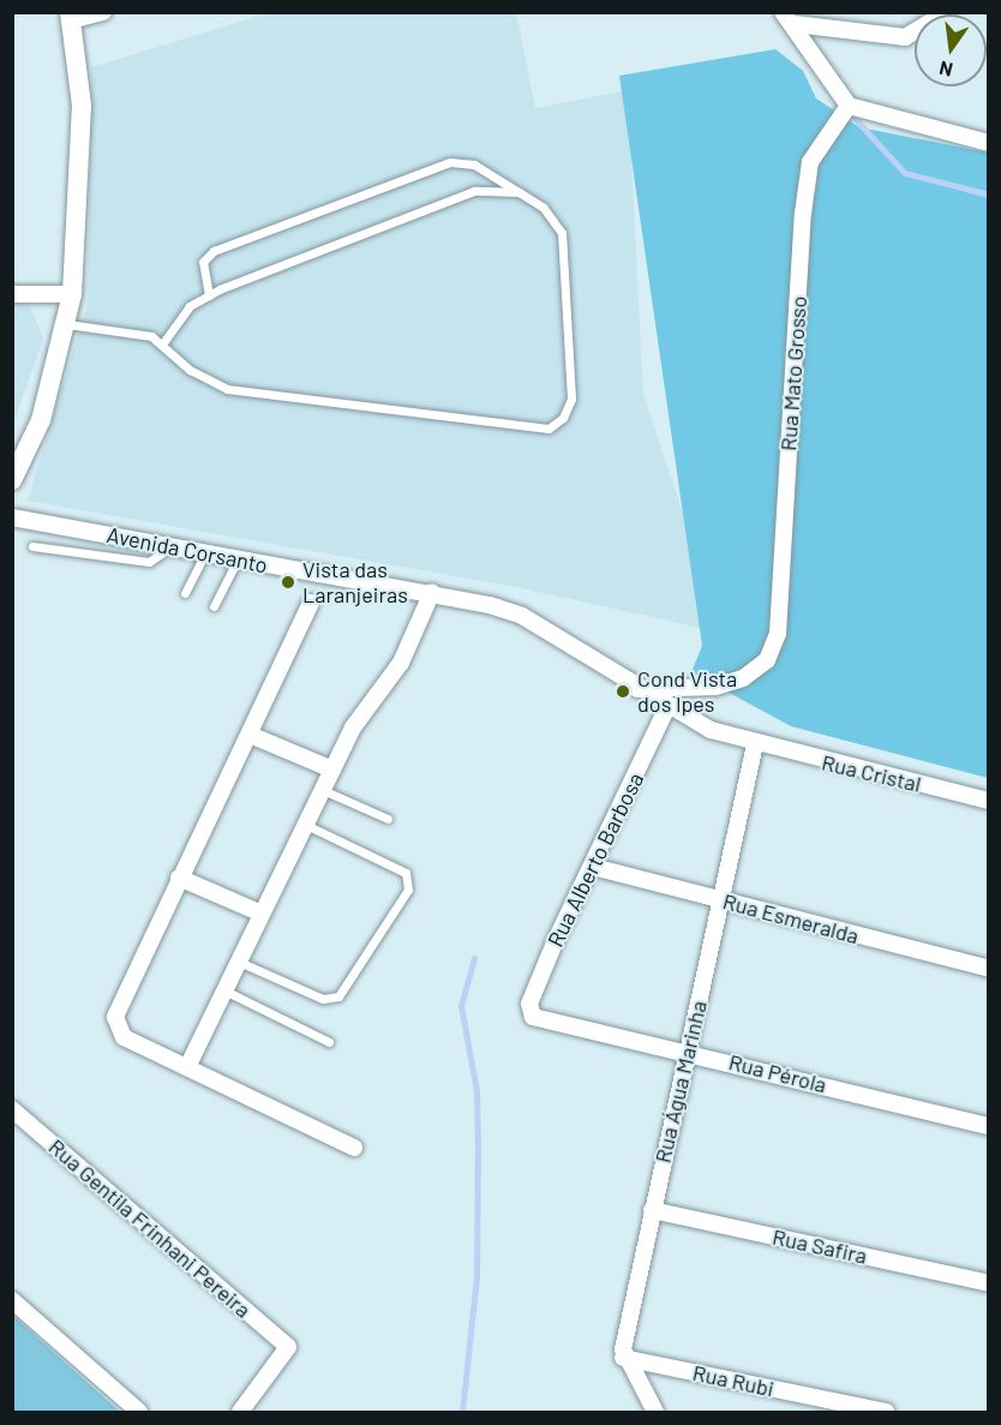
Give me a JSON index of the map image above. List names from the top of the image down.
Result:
{
  "streets": {
    "street": [
      "Rua Mato Grosso",
      "Avenida Corsanto",
      "Rua Cristal",
      "Rua Alberto Barbosa",
      "Rua Esmeralda",
      "Rua Pérola",
      "Rua Água Marinha",
      "Rua Gentila Frinhani Pereira",
      "Rua Safira",
      "Rua Rubi"
    ]
  },
  "crossings": [
    ["Rua Mato Grosso", "Avenida Corsanto"],
    ["Avenida Corsanto", "Rua Cristal"],
    ["Avenida Corsanto", "Rua Alberto Barbosa"],
    ["Avenida Corsanto", "Rua Água Marinha"],
    ["Rua Cristal", "Rua Água Marinha"],
    ["Rua Alberto Barbosa", "Rua Esmeralda"],
    ["Rua Alberto Barbosa", "Rua Pérola"],
    ["Rua Esmeralda", "Rua Água Marinha"],
    ["Rua Pérola", "Rua Água Marinha"],
    ["Rua Água Marinha", "Rua Safira"],
    ["Rua Água Marinha", "Rua Rubi"]
  ],
  "places": ["Vista das Laranjeiras", "Cond Vista dos Ipes"],
  "north": "bottom"
}
